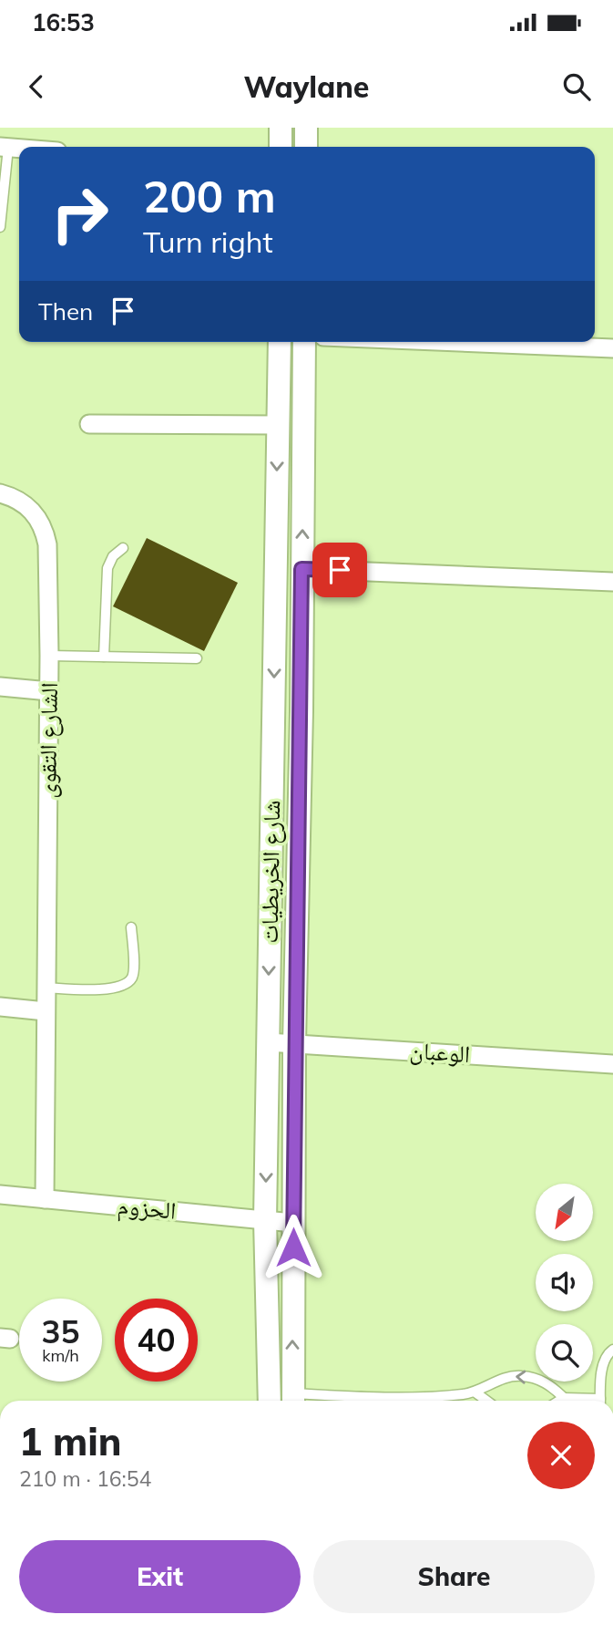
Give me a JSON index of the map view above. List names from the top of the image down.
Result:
{
  "streets": {
    "street": [
      "الشارع التقوى",
      "شارع الخريطيات",
      "الوعبان",
      "الحزوم"
    ]
  },
  "crossings": [
    ["الشارع التقوى", "الحزوم"],
    ["شارع الخريطيات", "الوعبان"],
    ["شارع الخريطيات", "الحزوم"]
  ],
  "north": "bottom left",
  "page": {
    "status": "16:53",
    "header": "Waylane",
    "turn": ["200 m", "Turn right"],
    "then": "Then",
    "speed": "35 km/h",
    "limit": "40",
    "heading": ["1 min", "210 m · 16:54"],
    "buttons": ["Exit", "Share"]
  }
}
